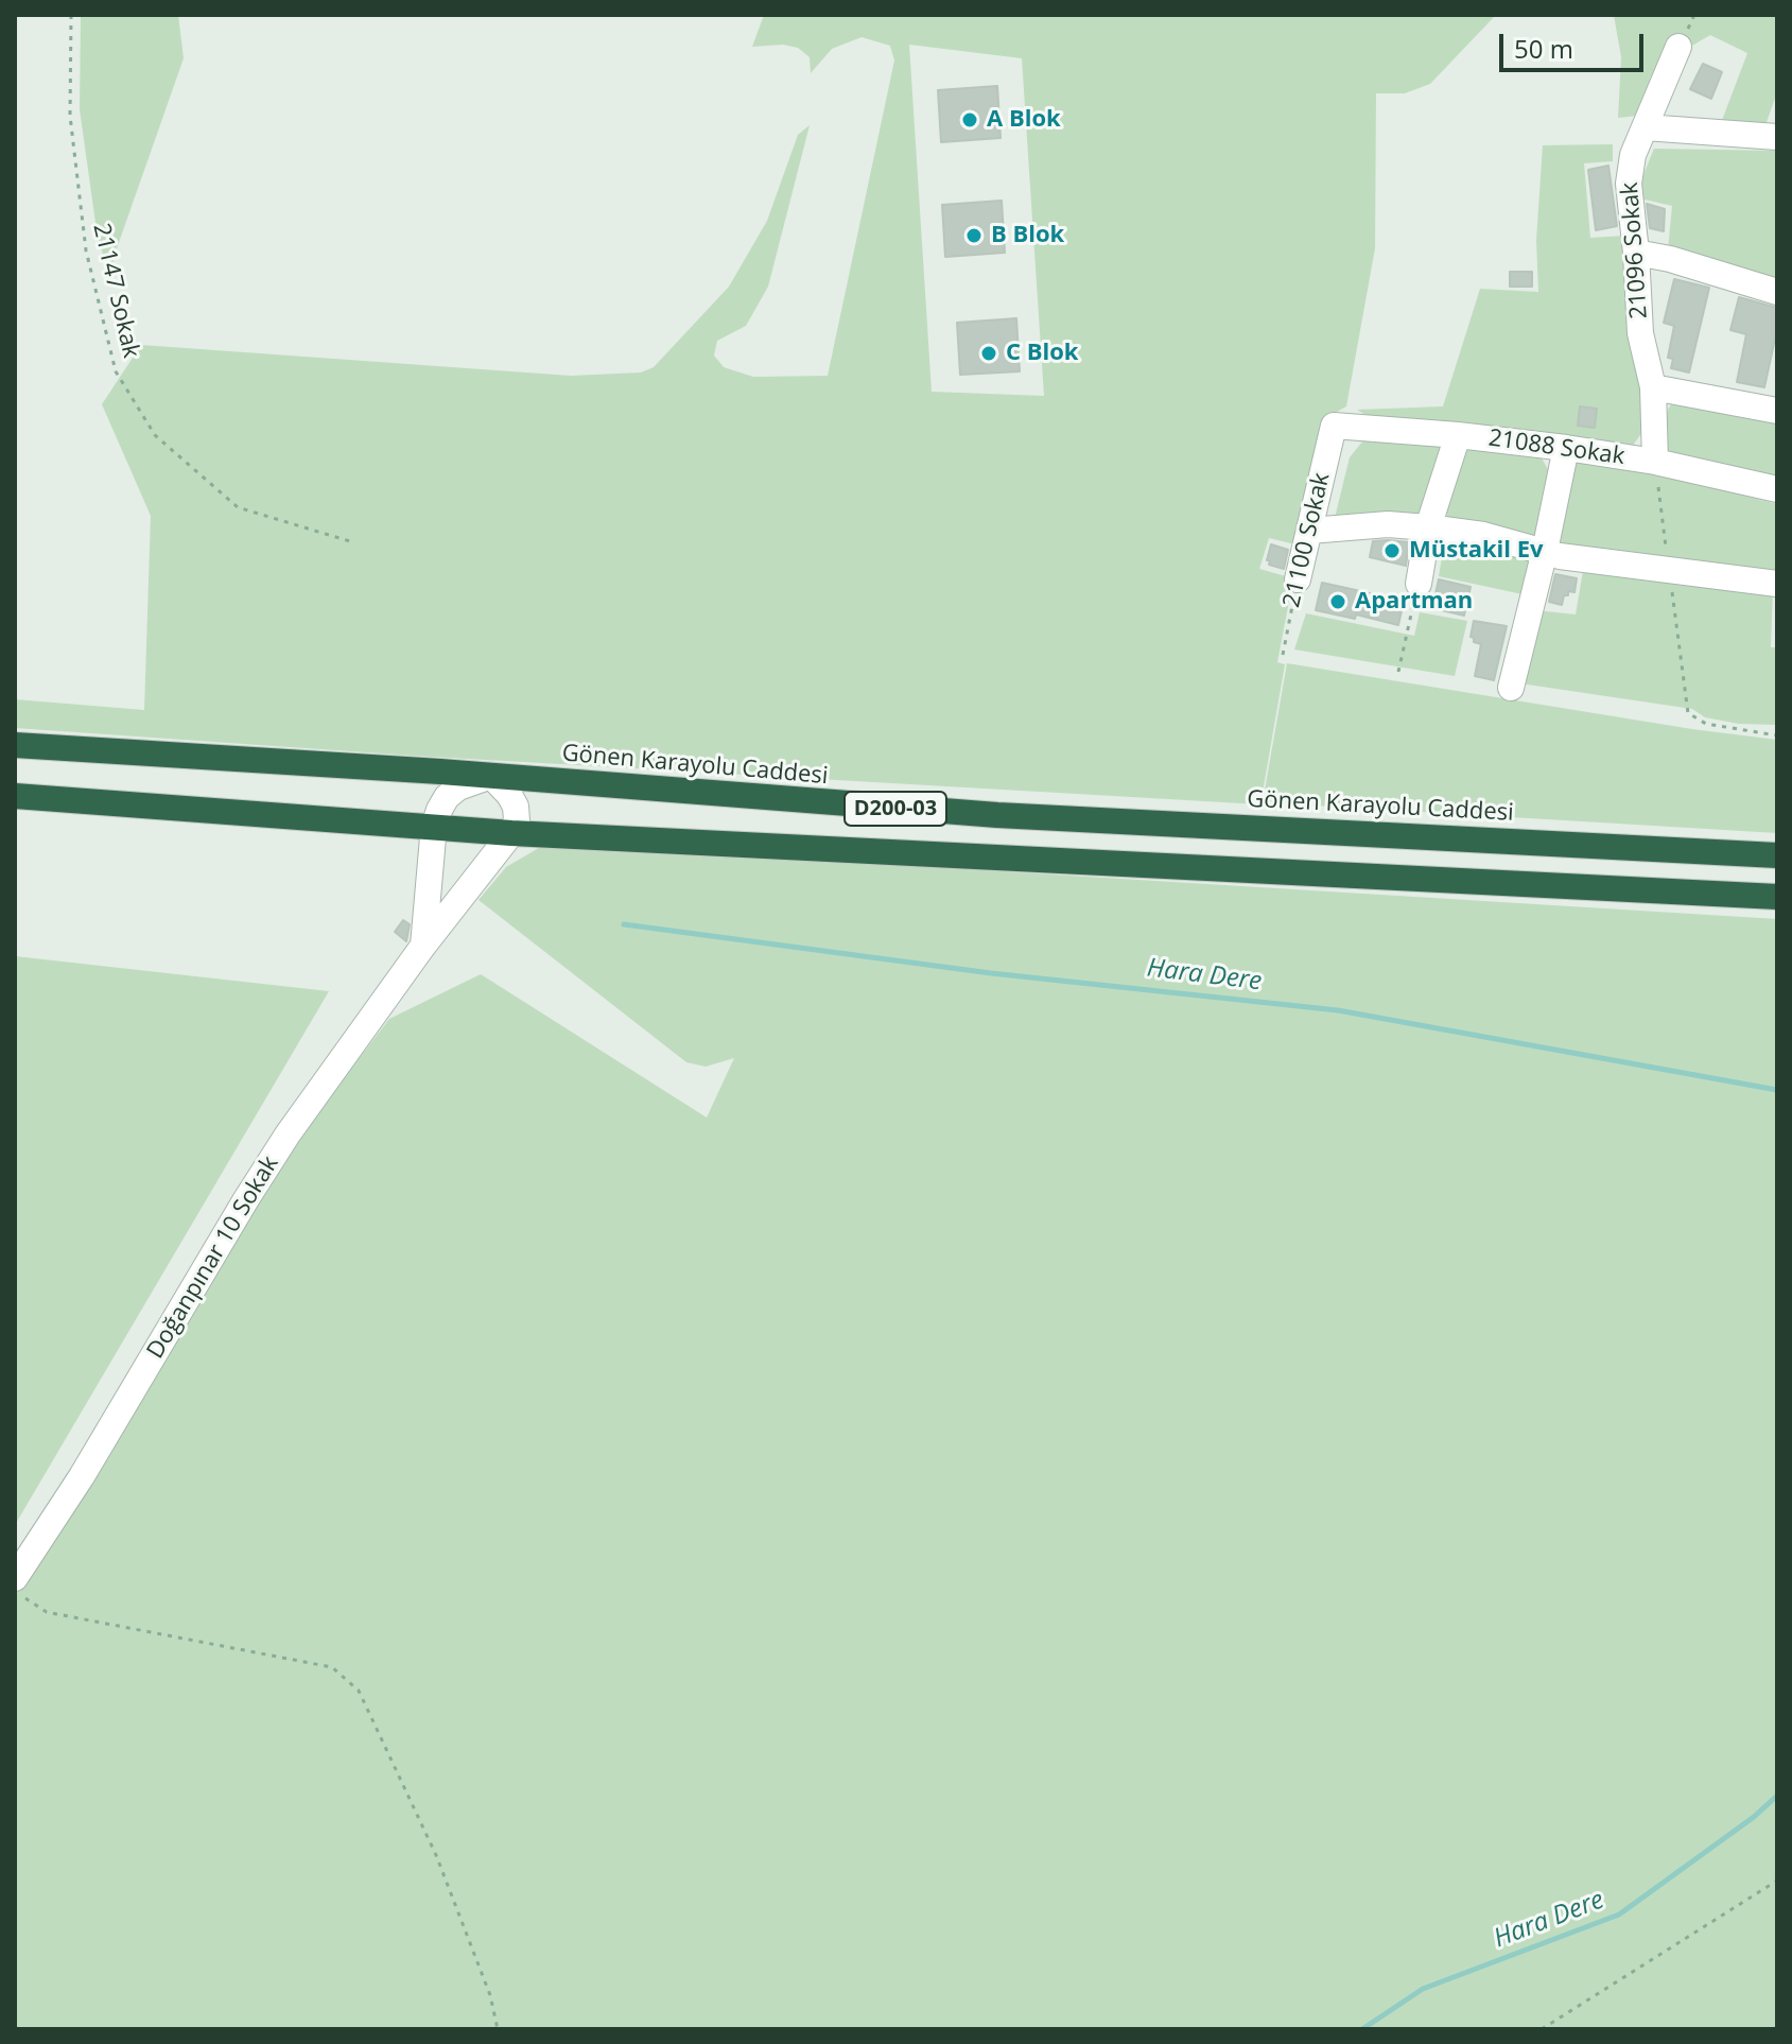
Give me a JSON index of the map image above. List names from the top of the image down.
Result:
{
  "streets": {
    "highway": ["Gönen Karayolu Caddesi", "D200-03"],
    "street": [
      "21096 Sokak",
      "21088 Sokak",
      "21100 Sokak",
      "Doğanpınar 10 Sokak"
    ],
    "path": ["21147 Sokak"]
  },
  "crossings": [
    ["21096 Sokak", "21088 Sokak"],
    ["21088 Sokak", "21100 Sokak"],
    ["D200-03", "Doğanpınar 10 Sokak"]
  ],
  "water": ["Hara Dere"],
  "places": [
    "A Blok",
    "B Blok",
    "C Blok",
    "Müstakil Ev",
    "Apartman"
  ],
  "scale_bar": "50 m"
}
